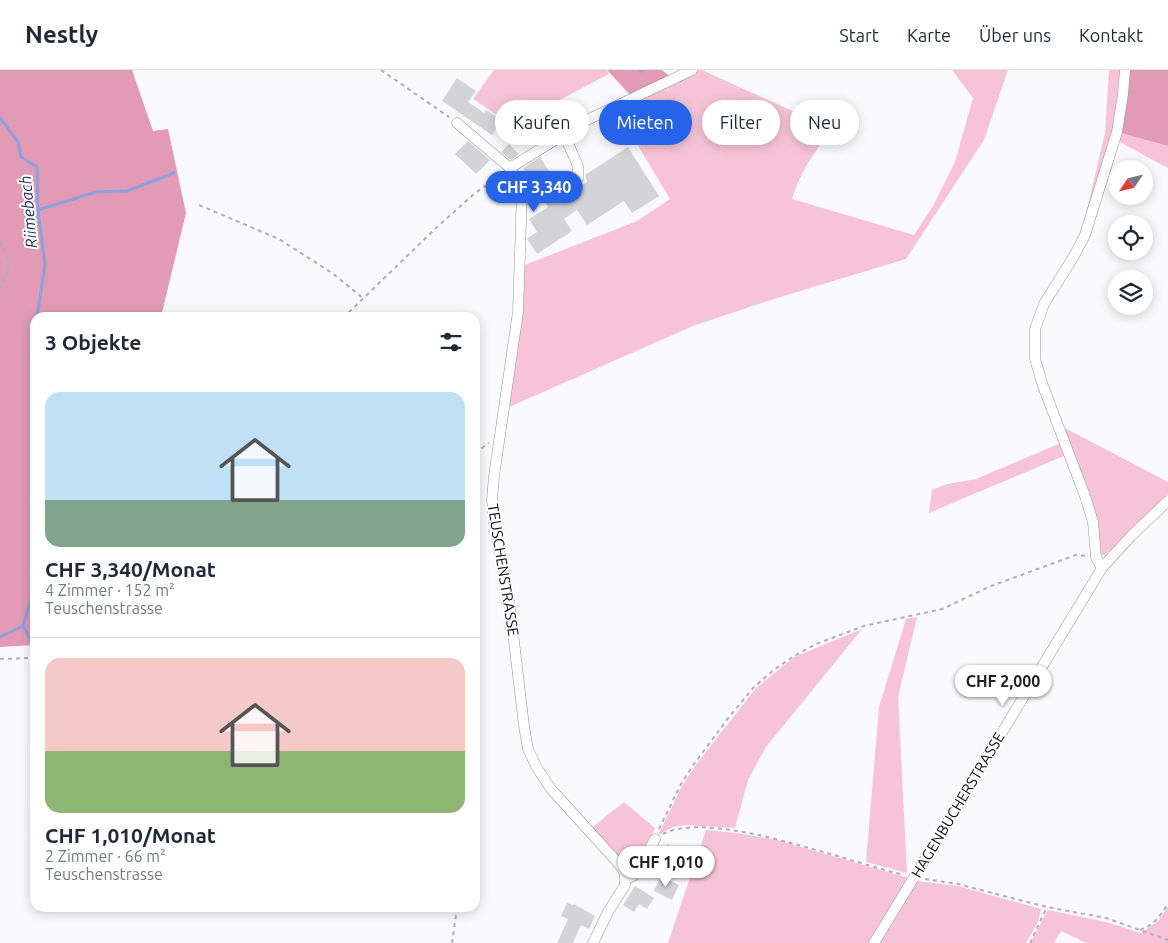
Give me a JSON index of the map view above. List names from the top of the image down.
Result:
{
  "streets": {
    "street": ["TEUSCHENSTRASSE", "HAGENBUCHERSTRASSE"]
  },
  "water": ["Riimebach"],
  "north": "bottom left",
  "page": {
    "header": "Nestly",
    "nav": [
      "Start",
      "Karte",
      "Über uns",
      "Kontakt"
    ],
    "chip": [
      "Kaufen",
      "Mieten",
      "Filter",
      "Neu"
    ],
    "price": ["CHF 3,340", "CHF 2,000", "CHF 1,010"],
    "heading": "3 Objekte",
    "list": [
      {
        "name": "CHF 3,340/Monat",
        "note": "4 Zimmer · 152 m² · Teuschenstrasse"
      },
      {
        "name": "CHF 1,010/Monat",
        "note": "2 Zimmer · 66 m² · Teuschenstrasse"
      }
    ]
  }
}
